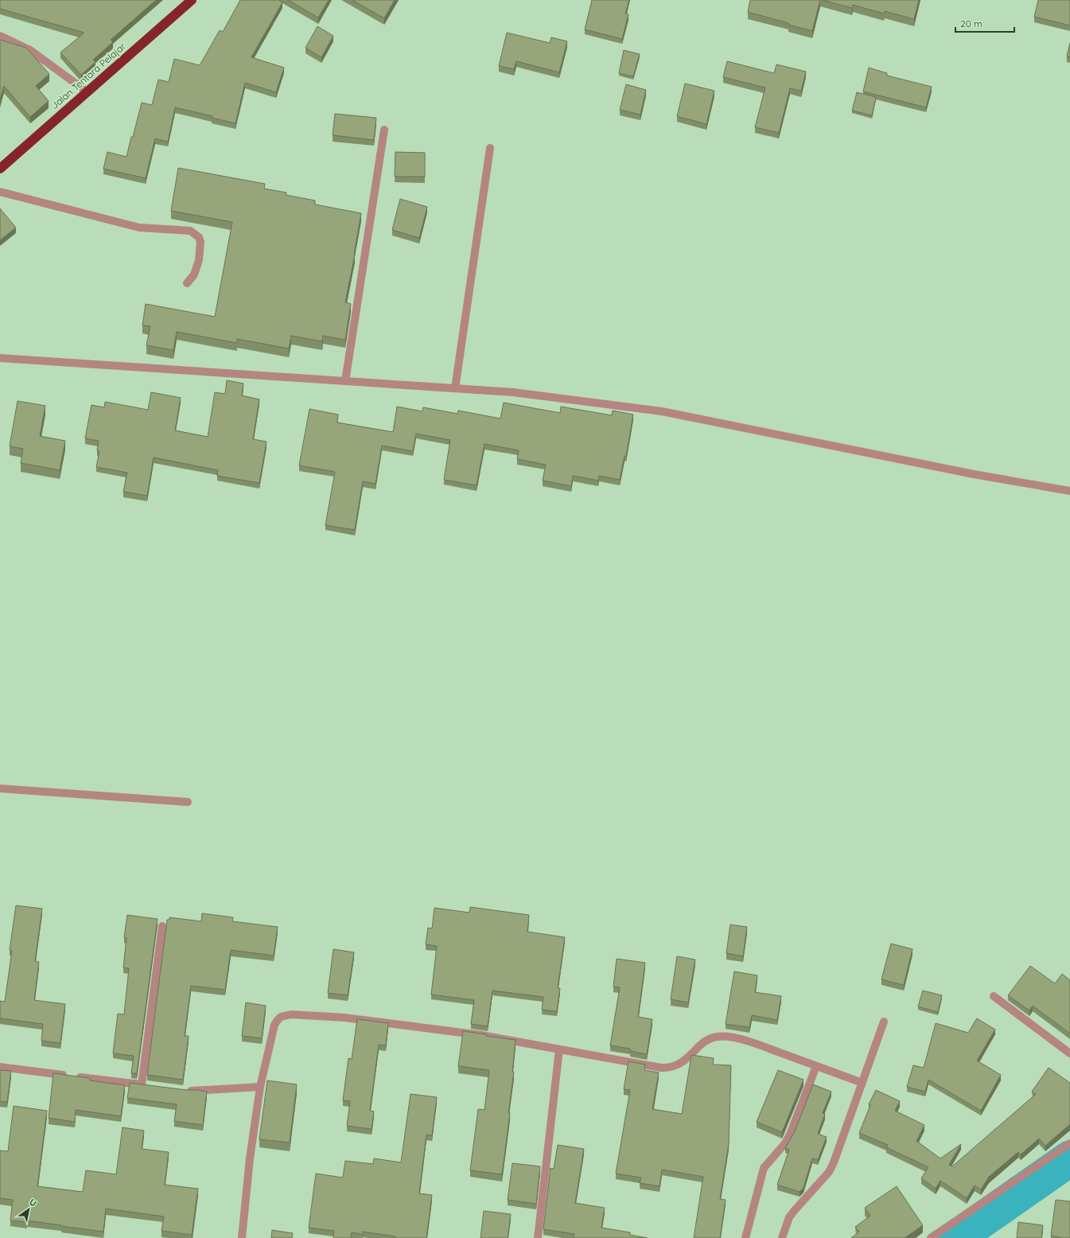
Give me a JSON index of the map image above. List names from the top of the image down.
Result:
{
  "streets": {
    "highway": ["Jalan Tentara Pelajar"]
  },
  "scale_bar": "20 m",
  "north": "top right"
}
